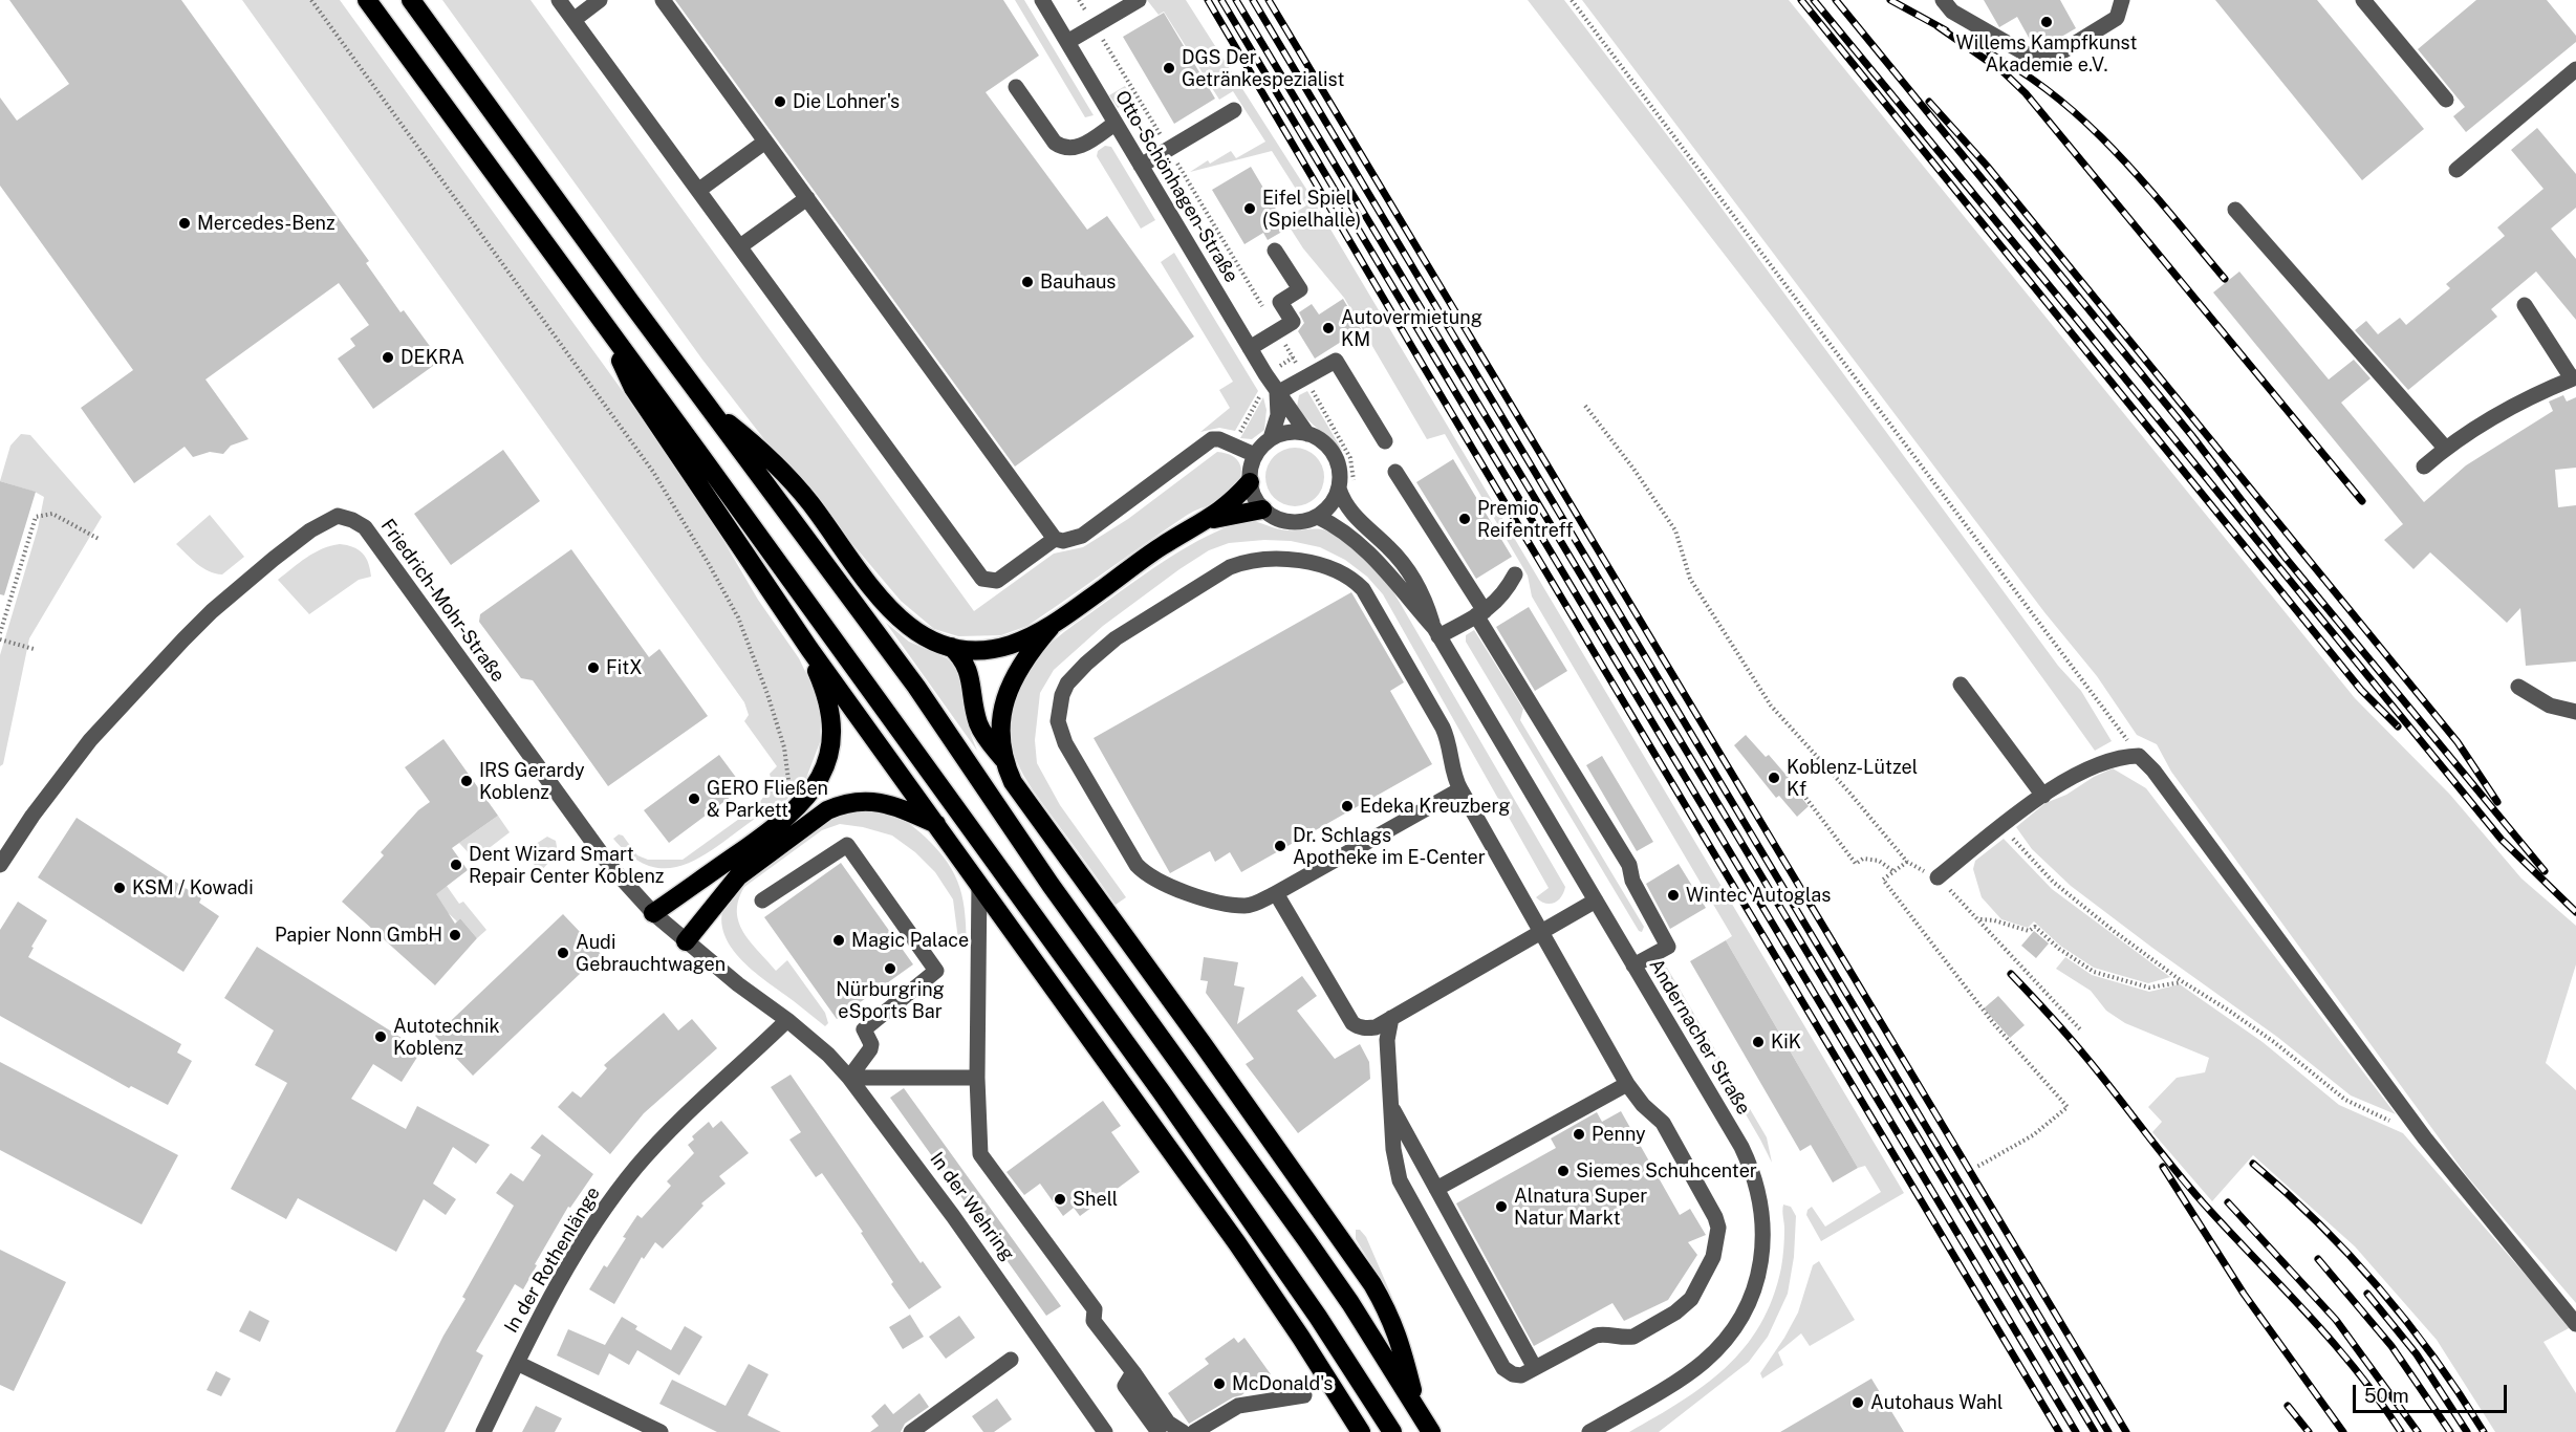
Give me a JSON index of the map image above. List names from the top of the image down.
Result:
{
  "streets": {
    "street": [
      "Otto-Schönhagen-Straße",
      "Friedrich-Mohr-Straße",
      "Andernacher Straße",
      "In der Wehring",
      "In der Rothenlänge"
    ]
  },
  "crossings": [
    ["Otto-Schönhagen-Straße", "Andernacher Straße"],
    ["Friedrich-Mohr-Straße", "In der Wehring"],
    ["Friedrich-Mohr-Straße", "In der Rothenlänge"],
    ["In der Wehring", "In der Rothenlänge"]
  ],
  "places": [
    "Willems Kampfkunst Akademie e.V.",
    "DGS Der Getränkespezialist",
    "Die Lohner's",
    "Eifel Spiel (Spielhalle)",
    "Mercedes-Benz",
    "Bauhaus",
    "Autovermietung KM",
    "DEKRA",
    "Premio Reifentreff",
    "FitX",
    "Koblenz-Lützel Kf",
    "IRS Gerardy Koblenz",
    "GERO Fließen & Parkett",
    "Edeka Kreuzberg",
    "Dr. Schlags Apotheke im E-Center",
    "Dent Wizard Smart Repair Center Koblenz",
    "KSM / Kowadi",
    "Wintec Autoglas",
    "Papier Nonn GmbH",
    "Magic Palace",
    "Audi Gebrauchtwagen",
    "Nürburgring eSports Bar",
    "Autotechnik Koblenz",
    "KiK",
    "Penny",
    "Siemes Schuhcenter",
    "Shell",
    "Alnatura Super Natur Markt",
    "McDonald's",
    "Autohaus Wahl"
  ],
  "scale_bar": "50 m"
}
